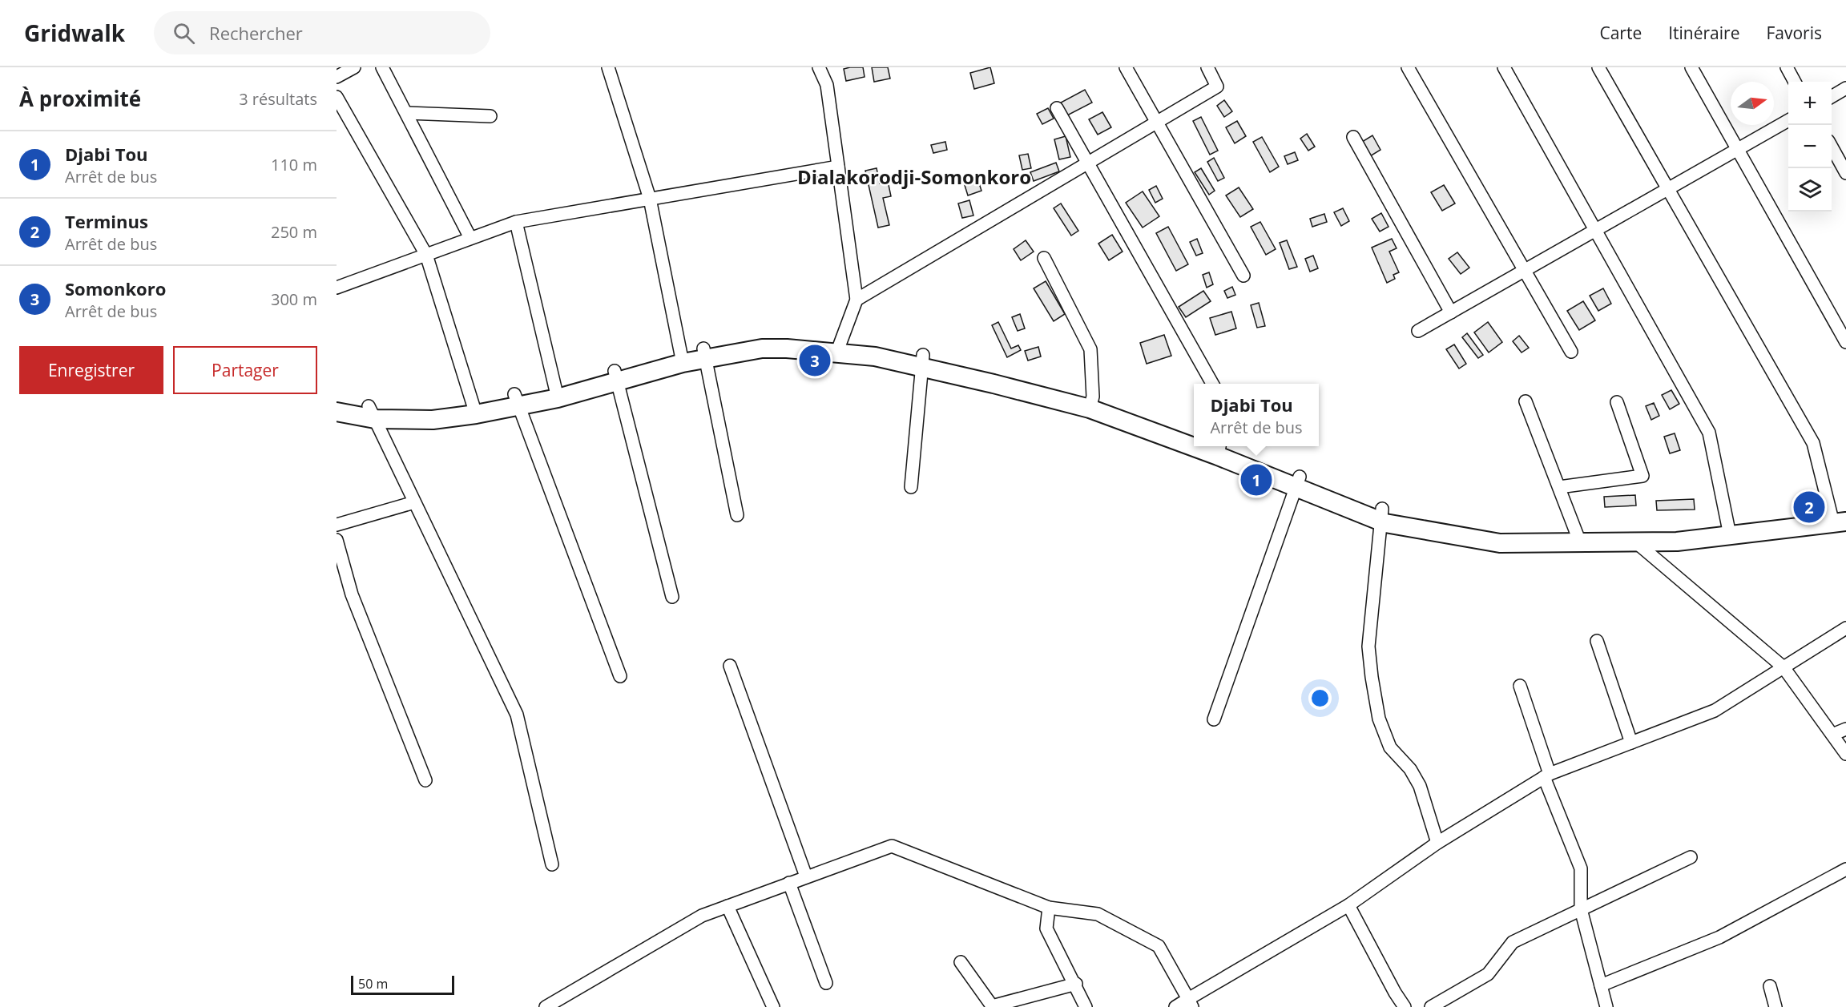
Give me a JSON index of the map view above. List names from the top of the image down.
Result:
{
  "districts": ["Dialakorodji-Somonkoro"],
  "scale_bar": "50 m",
  "north": "right",
  "page": {
    "header": "Gridwalk",
    "search": "Rechercher",
    "nav": ["Carte", "Itinéraire", "Favoris"],
    "heading": ["À proximité", "3 résultats"],
    "map_buttons": ["+", "−"],
    "list": [
      {
        "mark": "1",
        "name": "Djabi Tou",
        "note": "Arrêt de bus",
        "value": "110 m"
      },
      {
        "mark": "2",
        "name": "Terminus",
        "note": "Arrêt de bus",
        "value": "250 m"
      },
      {
        "mark": "3",
        "name": "Somonkoro",
        "note": "Arrêt de bus",
        "value": "300 m"
      }
    ],
    "buttons": ["Enregistrer", "Partager"],
    "pins": ["3", "1", "2"],
    "popup": ["Djabi Tou", "Arrêt de bus"],
    "scale": "50 m"
  }
}
